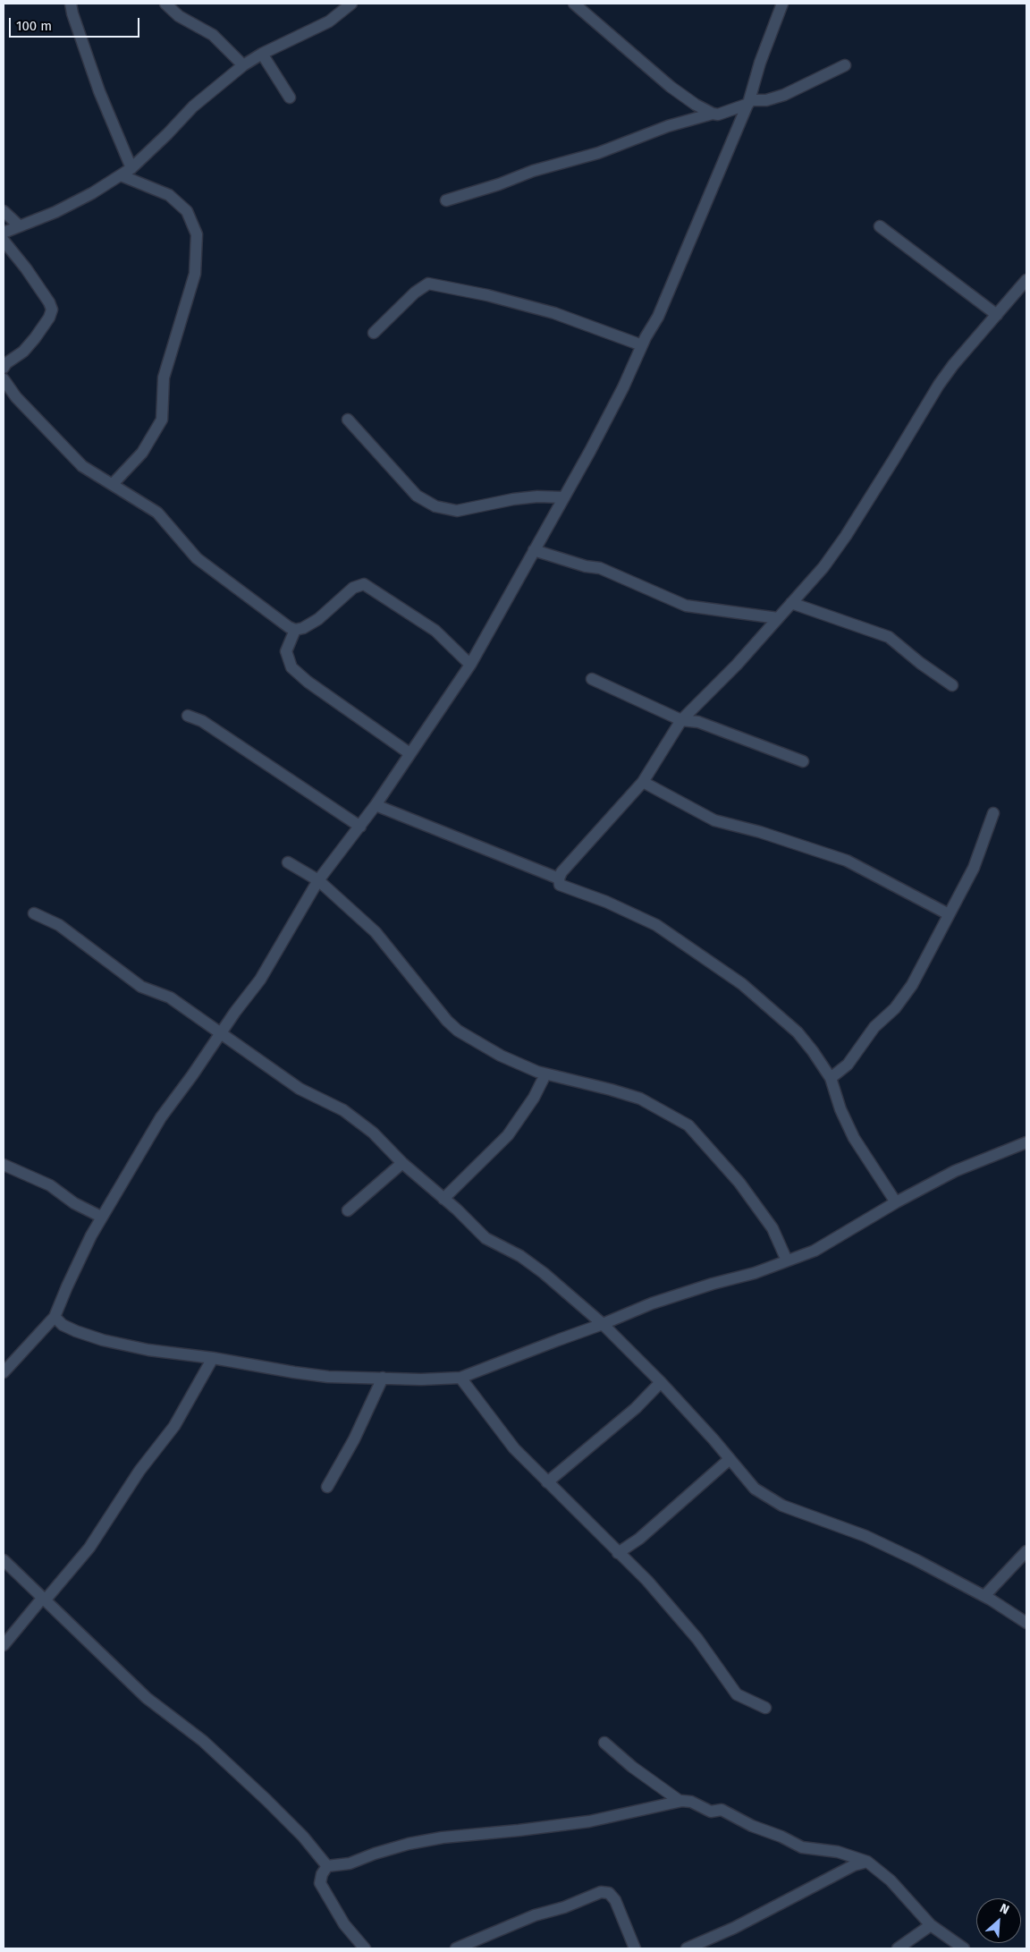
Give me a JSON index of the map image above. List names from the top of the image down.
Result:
{
  "scale_bar": "100 m",
  "north": "top right"
}
